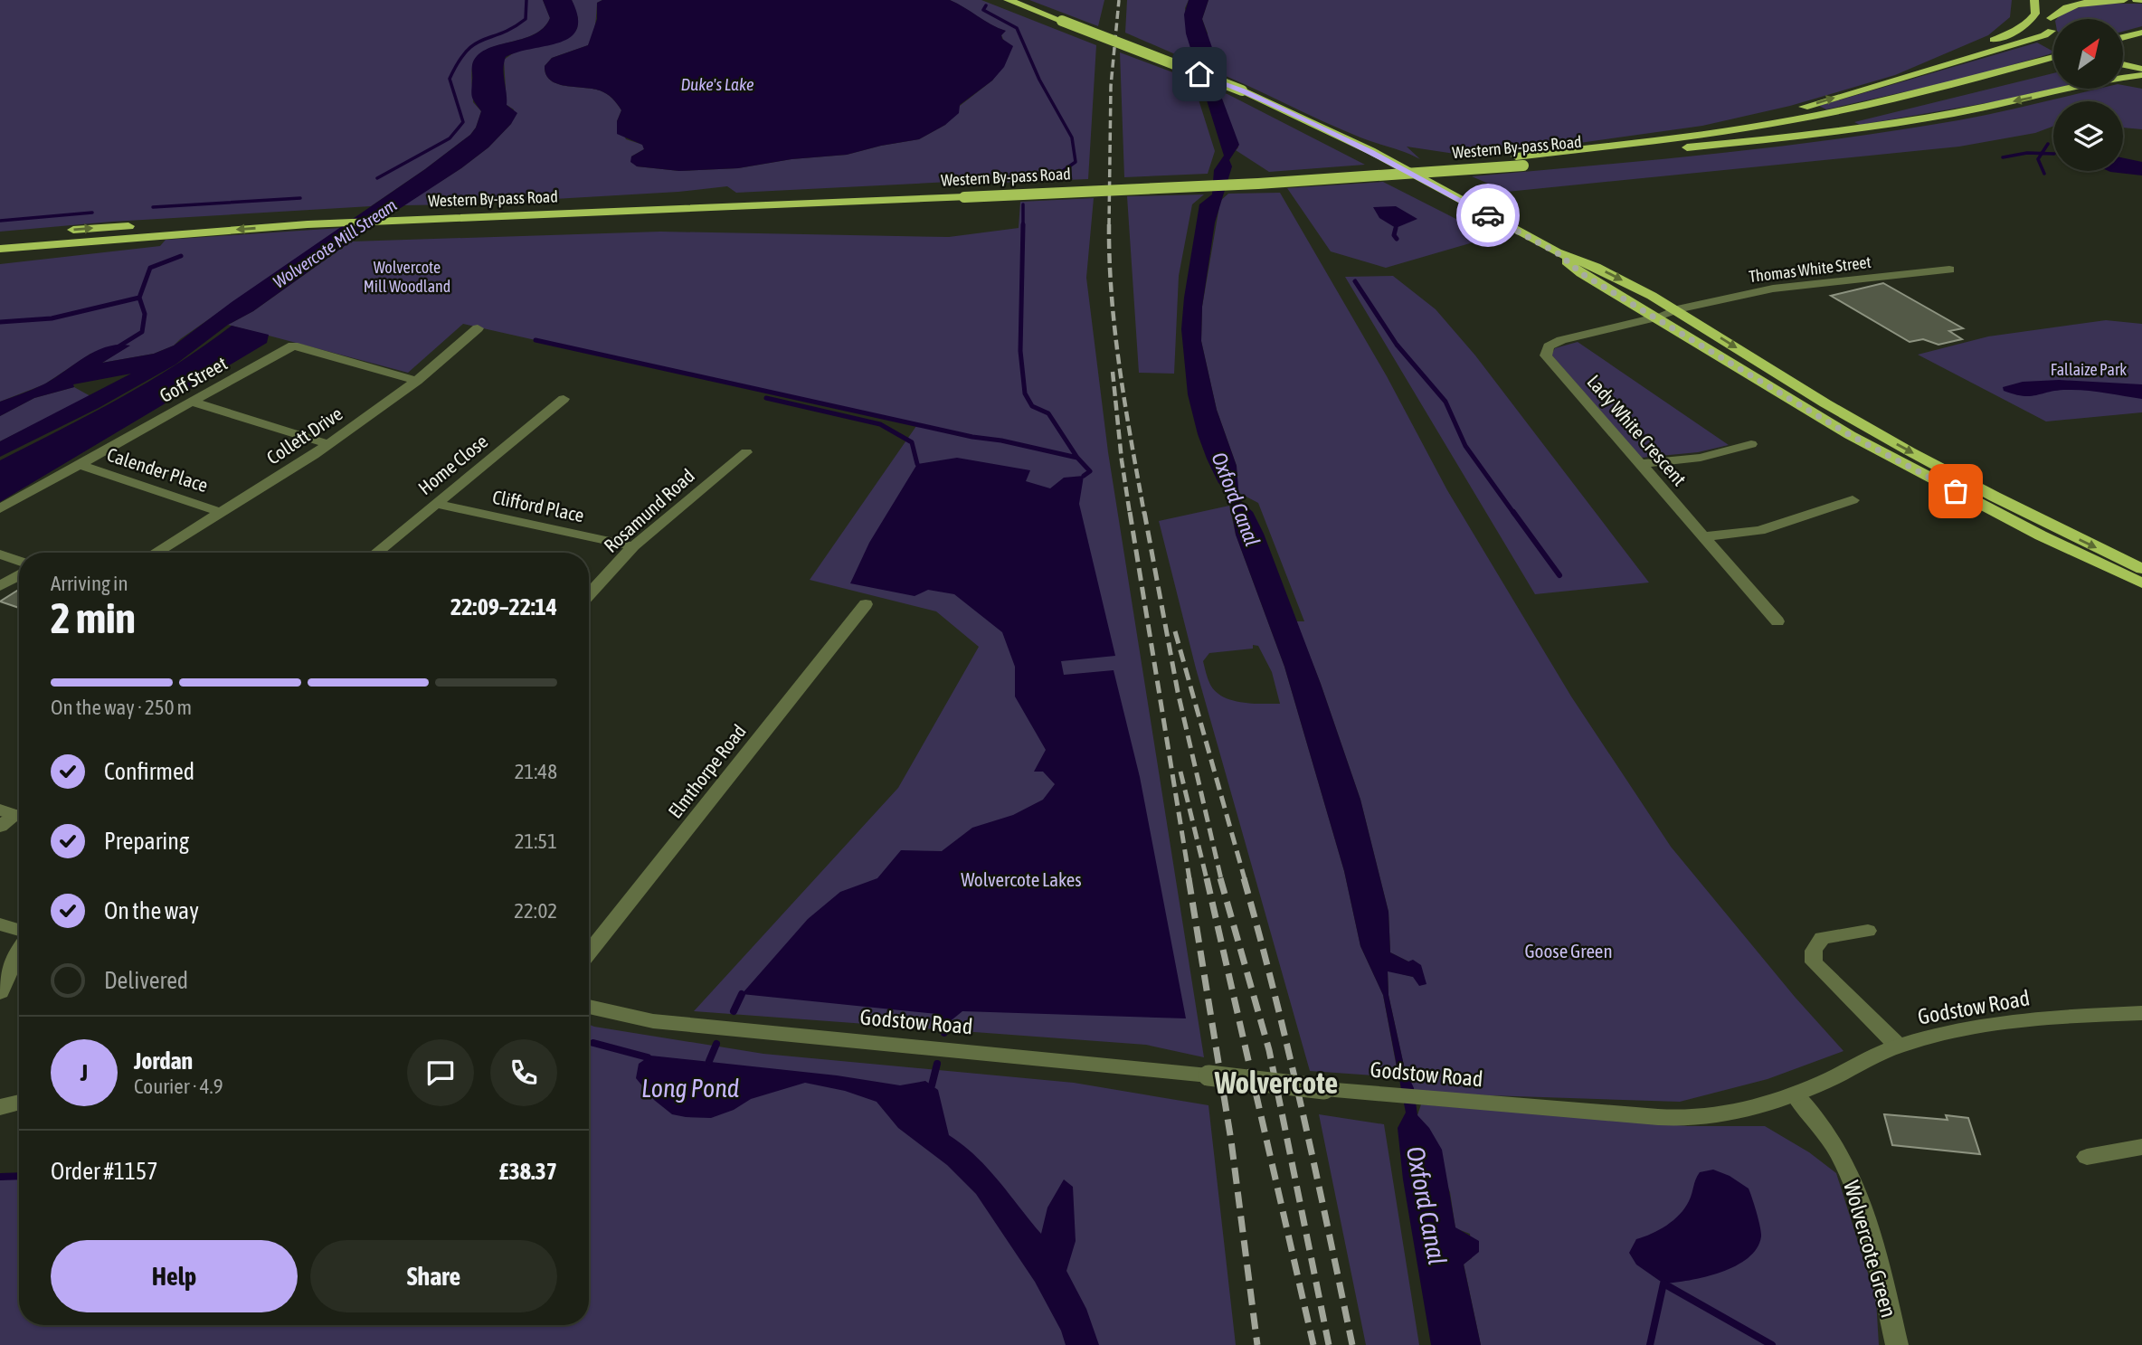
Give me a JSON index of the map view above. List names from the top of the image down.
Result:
{
  "streets": {
    "highway": ["Western By-pass Road"],
    "street": [
      "Thomas White Street",
      "Goff Street",
      "Lady White Crescent",
      "Collett Drive",
      "Home Close",
      "Calender Place",
      "Clifford Place",
      "Rosamund Road",
      "Elmthorpe Road",
      "Godstow Road",
      "Wolvercote Green"
    ]
  },
  "crossings": [
    ["Thomas White Street", "Lady White Crescent"],
    ["Goff Street", "Collett Drive"],
    ["Goff Street", "Calender Place"],
    ["Collett Drive", "Calender Place"],
    ["Home Close", "Clifford Place"],
    ["Clifford Place", "Rosamund Road"],
    ["Godstow Road", "Wolvercote Green"]
  ],
  "districts": ["Wolvercote"],
  "water": [
    "Duke's Lake",
    "Wolvercote Mill Stream",
    "Oxford Canal",
    "Long Pond"
  ],
  "parks": [
    "Wolvercote Mill Woodland",
    "Fallaize Park",
    "Wolvercote Lakes",
    "Goose Green"
  ],
  "north": "top right",
  "page": {
    "heading": ["2 min", "Arriving in", "22:09–22:14"],
    "panel": [
      "Jordan",
      "Courier · 4.9",
      "Order #1157",
      "£38.37"
    ],
    "bar": "On the way · 250 m",
    "list": [
      ["Confirmed", "21:48"],
      ["Preparing", "21:51"],
      ["On the way", "22:02"],
      "Delivered"
    ],
    "round": "J",
    "buttons": ["Help", "Share"]
  }
}
